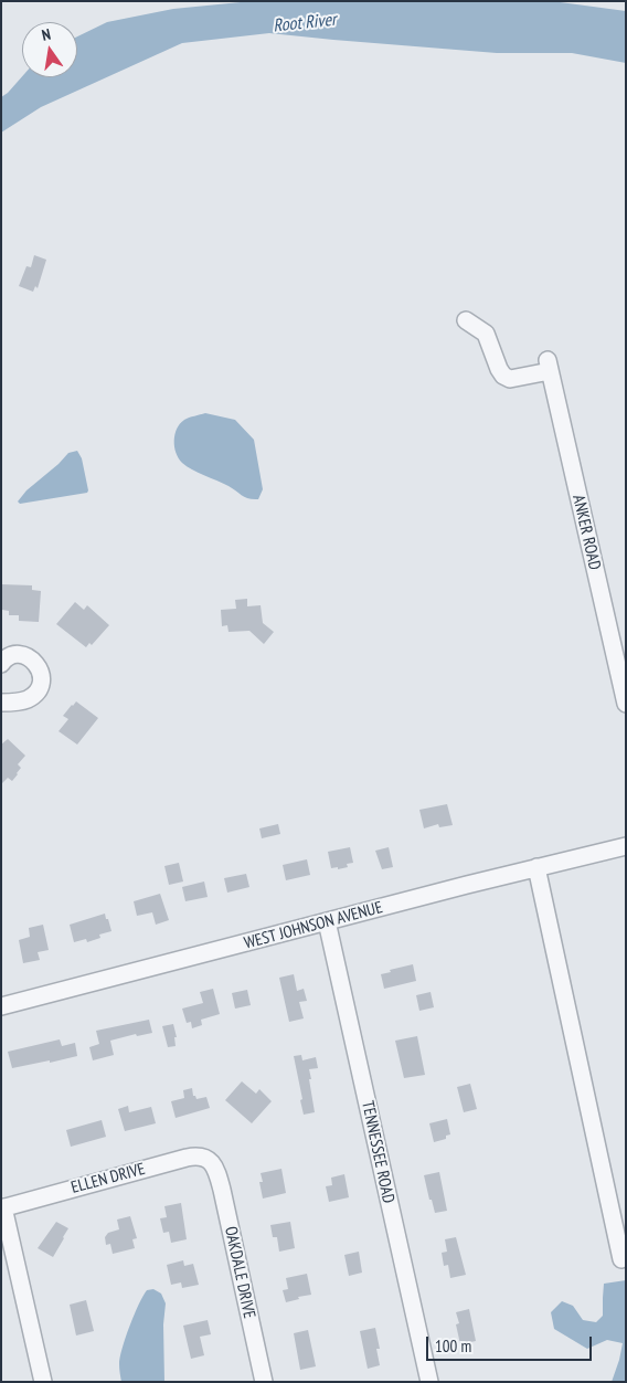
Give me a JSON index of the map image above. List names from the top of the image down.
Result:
{
  "streets": {
    "street": [
      "ANKER ROAD",
      "WEST JOHNSON AVENUE",
      "TENNESSEE ROAD",
      "ELLEN DRIVE",
      "OAKDALE DRIVE"
    ]
  },
  "crossings": [
    ["WEST JOHNSON AVENUE", "TENNESSEE ROAD"],
    ["ELLEN DRIVE", "OAKDALE DRIVE"]
  ],
  "water": ["Root River"],
  "scale_bar": "100 m",
  "north": "top"
}
